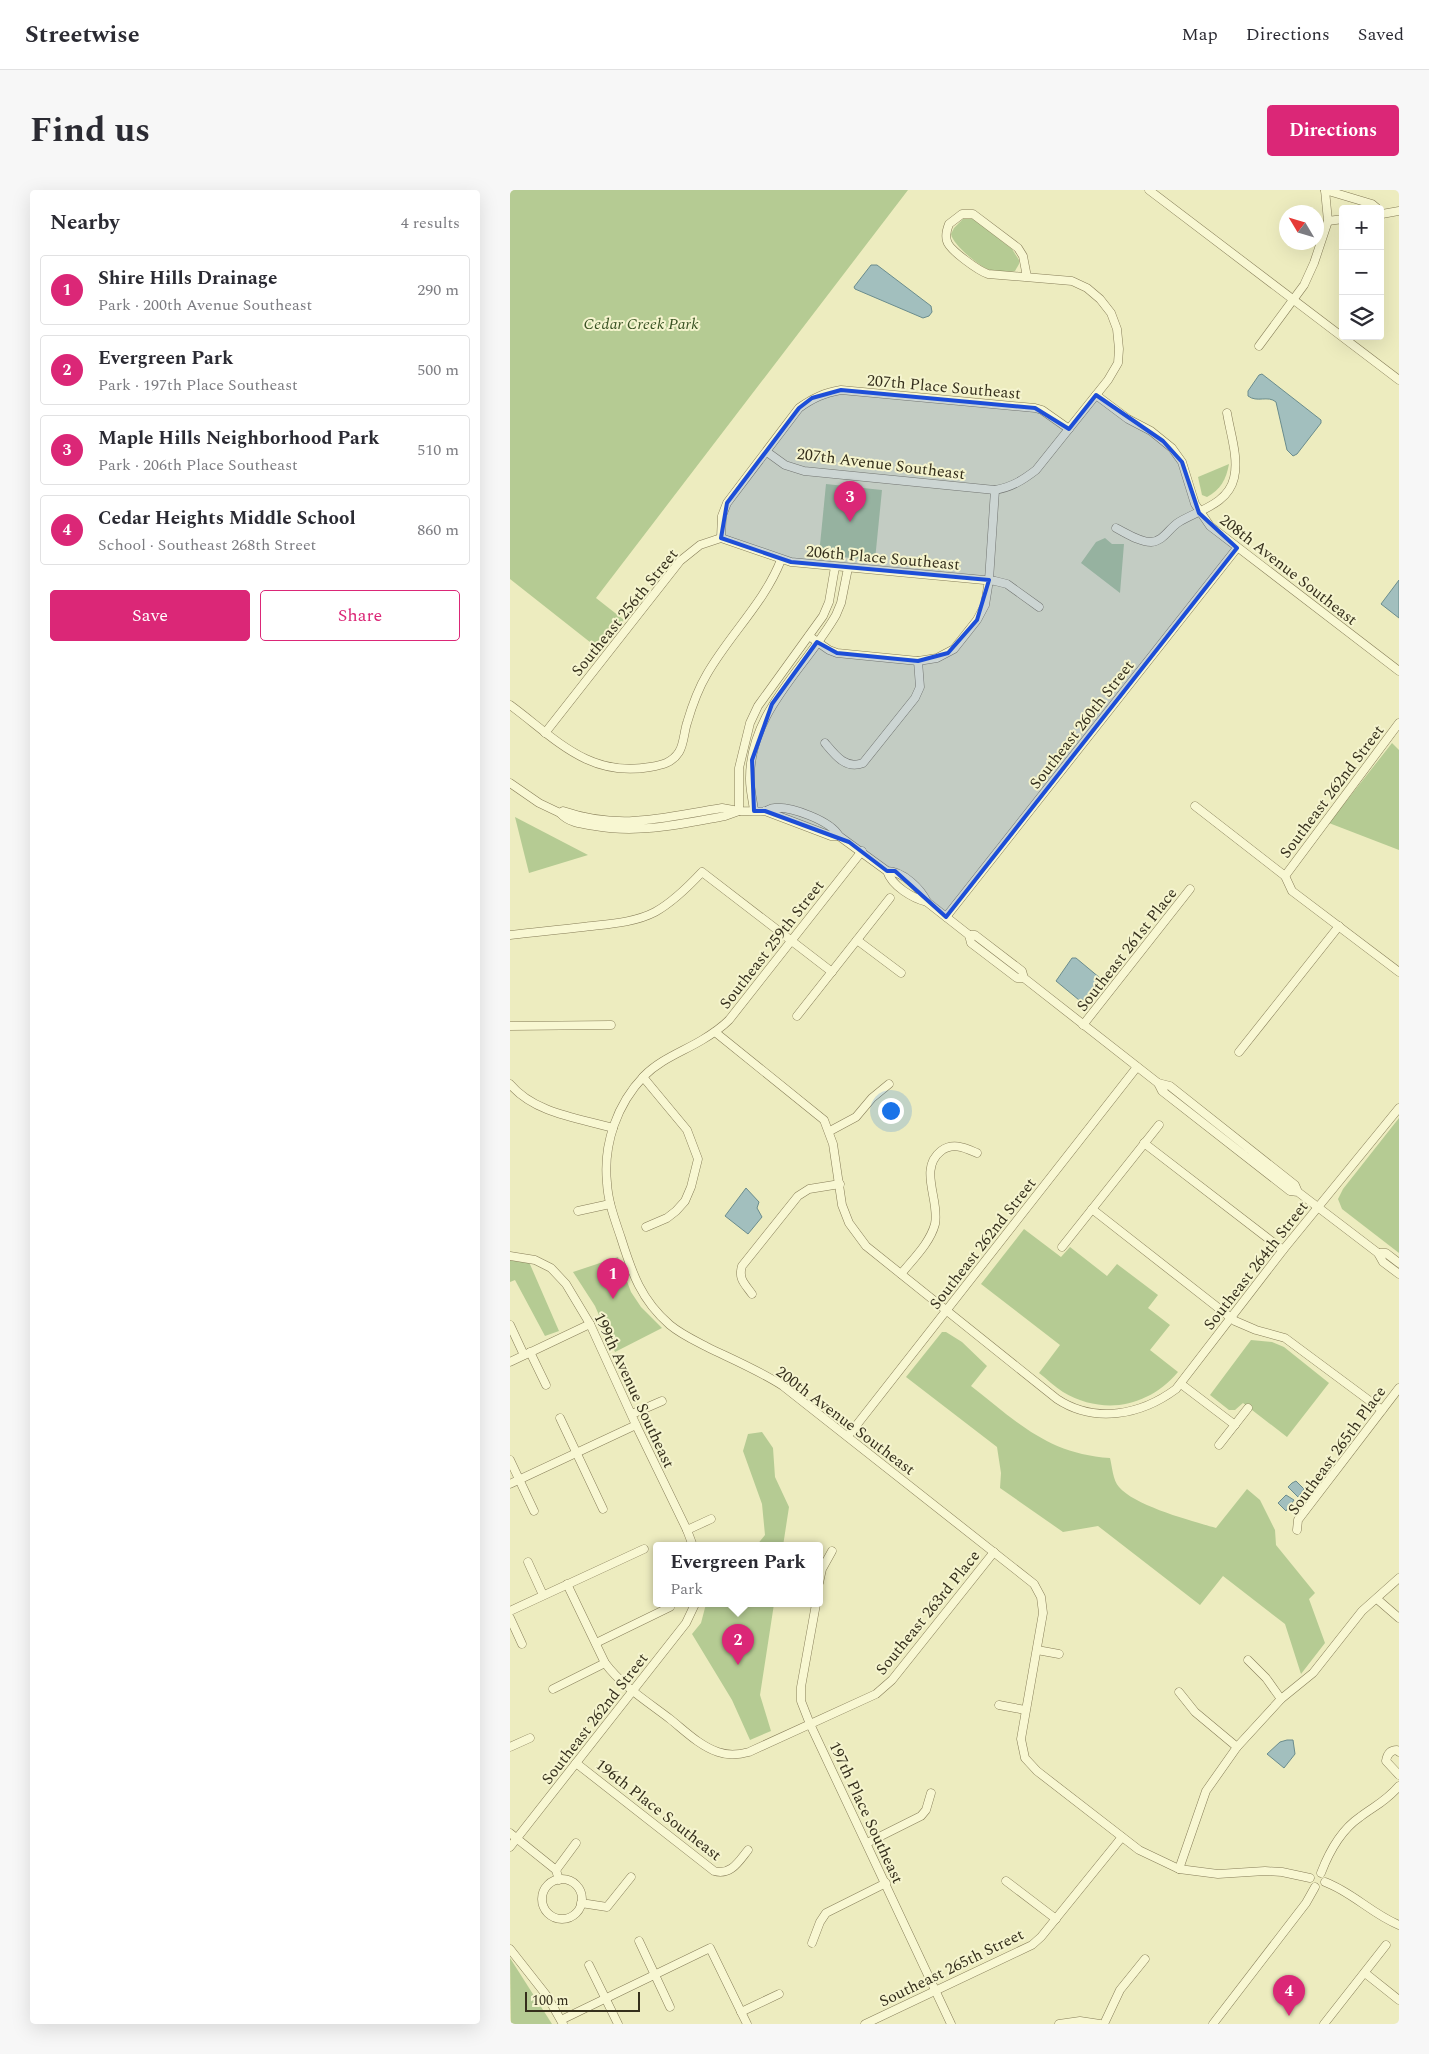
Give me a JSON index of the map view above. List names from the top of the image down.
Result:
{
  "streets": {
    "street": [
      "207th Place Southeast",
      "207th Avenue Southeast",
      "206th Place Southeast",
      "208th Avenue Southeast",
      "Southeast 256th Street",
      "Southeast 260th Street",
      "Southeast 262nd Street",
      "Southeast 259th Street",
      "Southeast 261st Place",
      "Southeast 264th Street",
      "199th Avenue Southeast",
      "200th Avenue Southeast",
      "Southeast 265th Place",
      "Southeast 263rd Place",
      "196th Place Southeast",
      "197th Place Southeast",
      "Southeast 265th Street"
    ]
  },
  "crossings": [
    ["207th Place Southeast", "207th Avenue Southeast"],
    ["206th Place Southeast", "Southeast 256th Street"],
    ["208th Avenue Southeast", "Southeast 260th Street"],
    ["Southeast 262nd Street", "Southeast 264th Street"],
    ["Southeast 262nd Street", "200th Avenue Southeast"],
    ["Southeast 262nd Street", "Southeast 263rd Place"],
    ["Southeast 262nd Street", "196th Place Southeast"],
    ["Southeast 259th Street", "200th Avenue Southeast"],
    ["200th Avenue Southeast", "Southeast 263rd Place"],
    ["Southeast 263rd Place", "197th Place Southeast"],
    ["197th Place Southeast", "Southeast 265th Street"]
  ],
  "parks": ["Cedar Creek Park"],
  "scale_bar": "100 m",
  "north": "top left",
  "page": {
    "header": "Streetwise",
    "nav": ["Map", "Directions", "Saved"],
    "title": "Find us",
    "buttons": [
      "Directions",
      ["Save", "Share"]
    ],
    "heading": ["Nearby", "4 results"],
    "map_buttons": ["+", "−"],
    "list": [
      {
        "mark": "1",
        "name": "Shire Hills Drainage",
        "note": "Park · 200th Avenue Southeast",
        "value": "290 m"
      },
      {
        "mark": "2",
        "name": "Evergreen Park",
        "note": "Park · 197th Place Southeast",
        "value": "500 m"
      },
      {
        "mark": "3",
        "name": "Maple Hills Neighborhood Park",
        "note": "Park · 206th Place Southeast",
        "value": "510 m"
      },
      {
        "mark": "4",
        "name": "Cedar Heights Middle School",
        "note": "School · Southeast 268th Street",
        "value": "860 m"
      }
    ],
    "pins": [
      "3",
      "1",
      "2",
      "4"
    ],
    "popup": ["Evergreen Park", "Park"],
    "scale": "100 m"
  }
}
